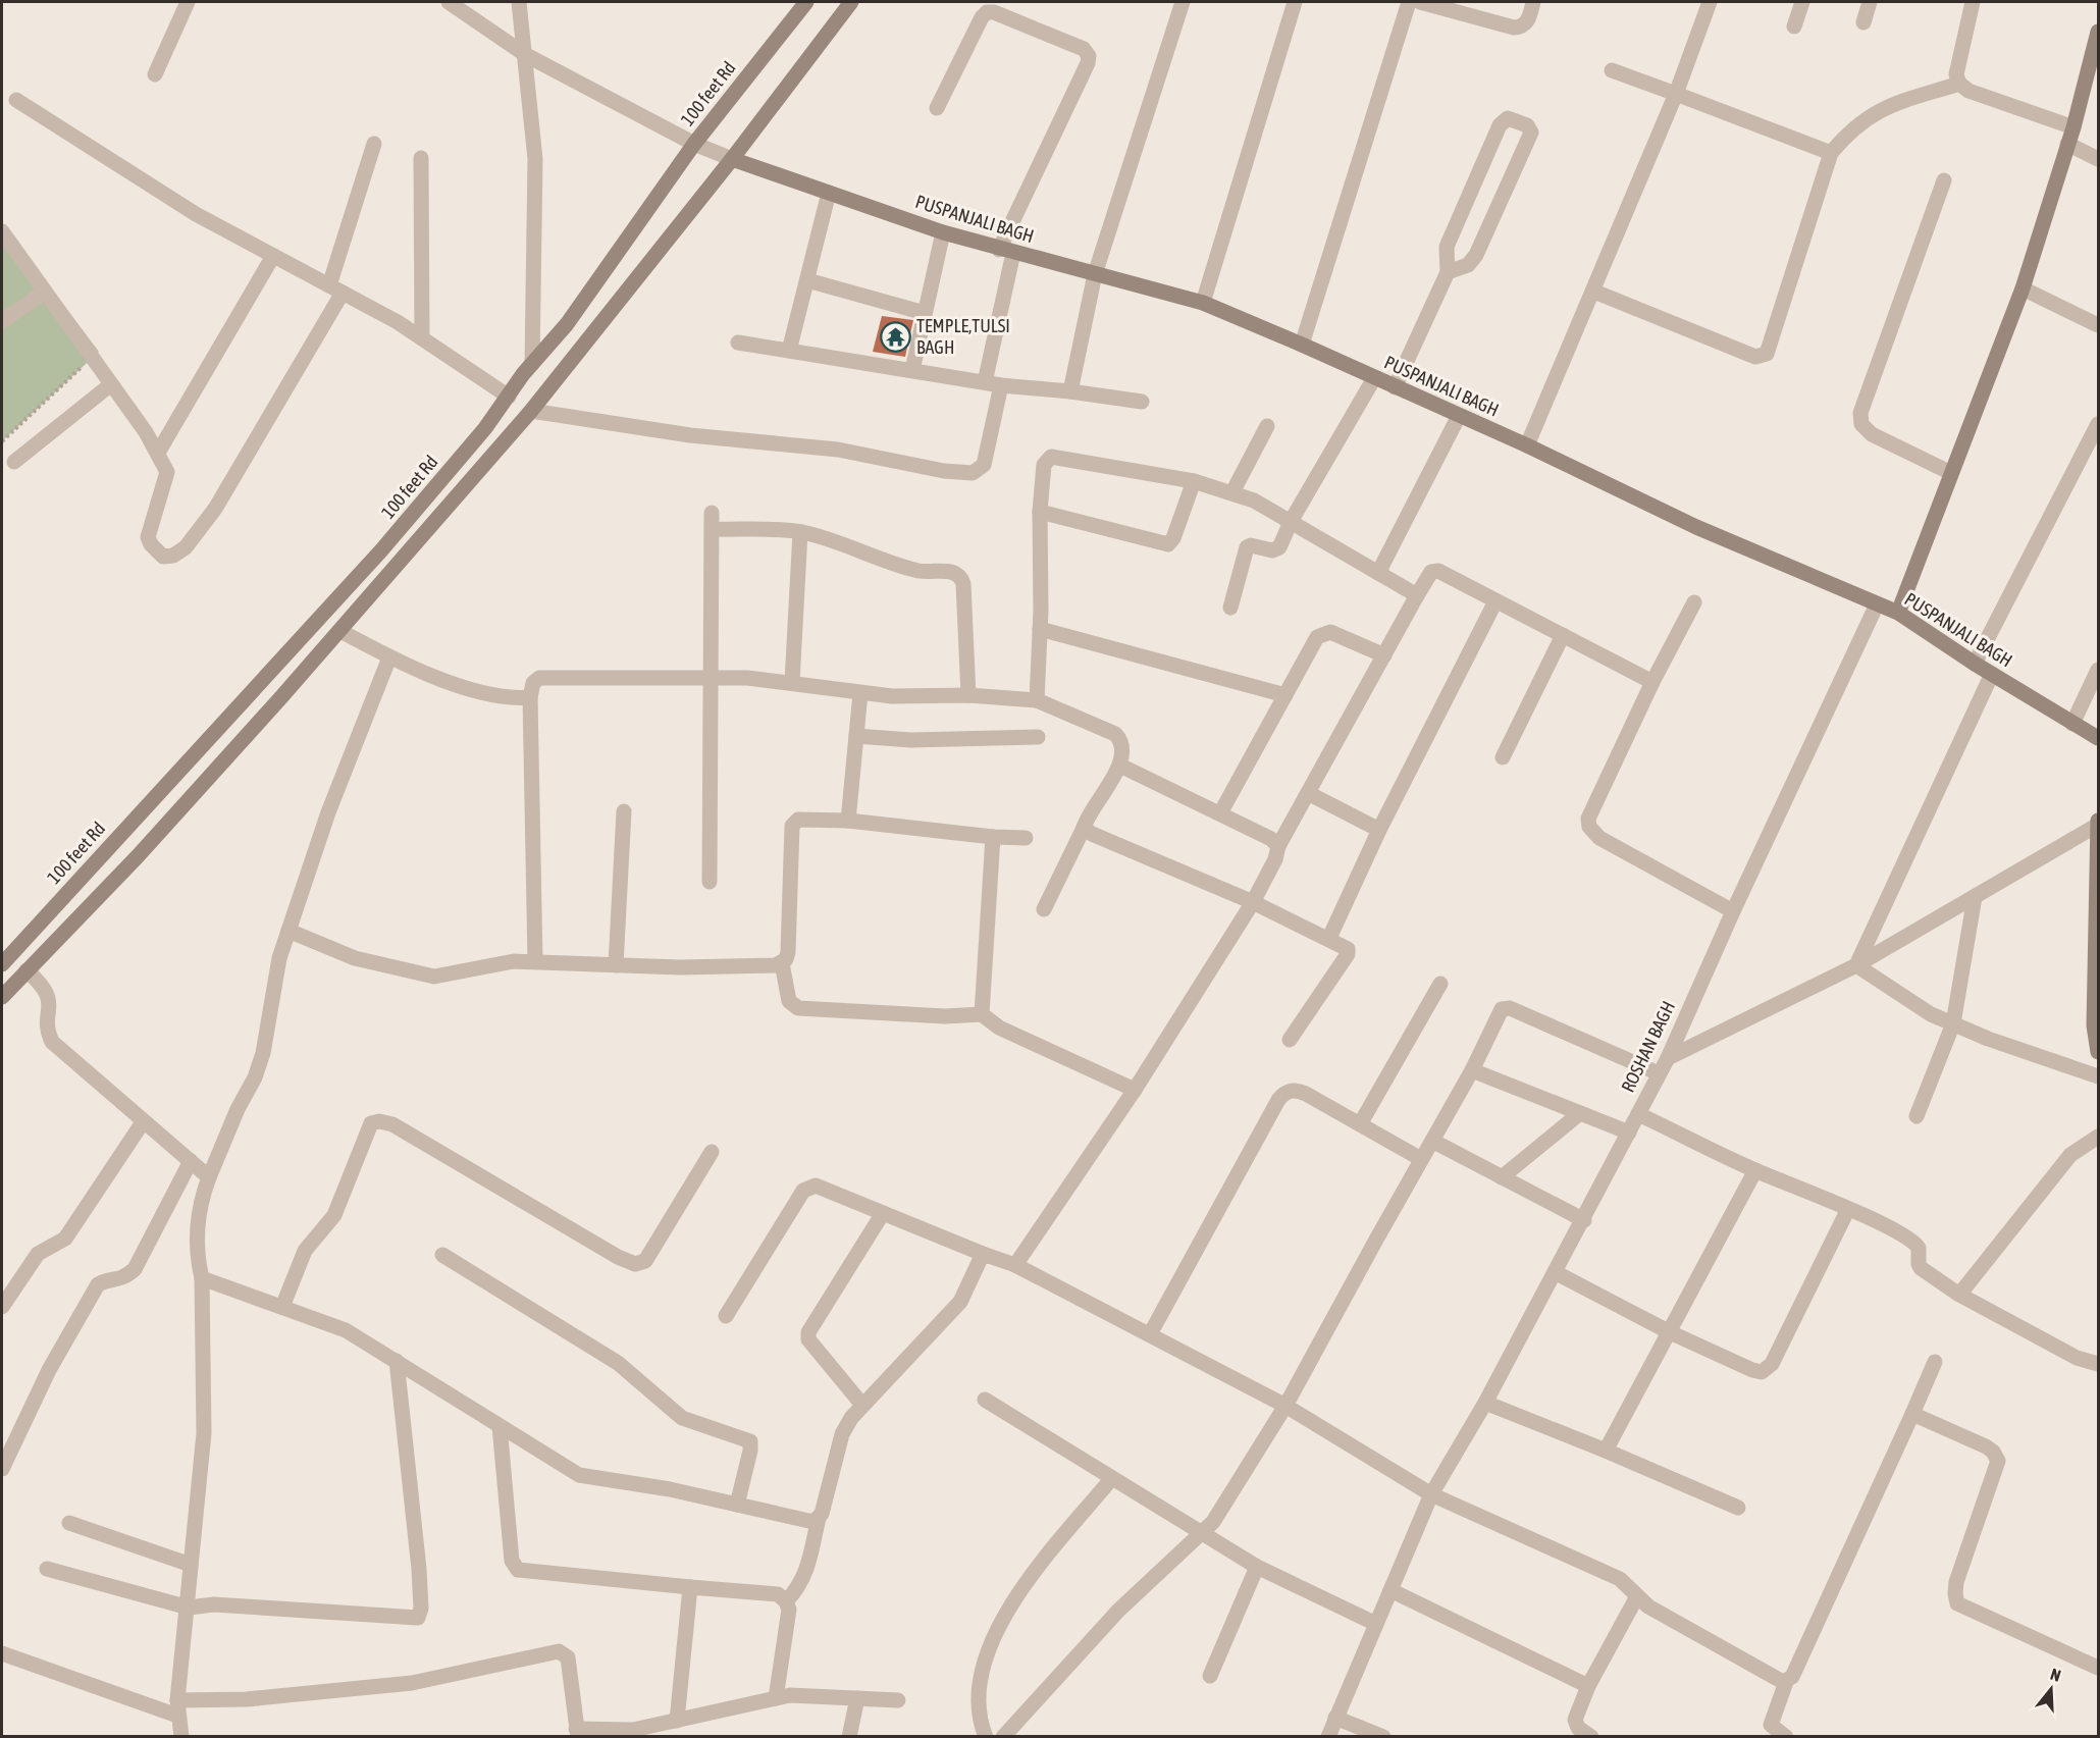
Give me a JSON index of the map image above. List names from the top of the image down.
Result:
{
  "streets": {
    "main road": ["100 feet Rd", "PUSPANJALI BAGH"],
    "street": ["ROSHAN BAGH"]
  },
  "crossings": [
    ["PUSPANJALI BAGH", "ROSHAN BAGH"]
  ],
  "places": {
    "temple": ["TEMPLE,TULSI BAGH"]
  },
  "north": "top"
}
